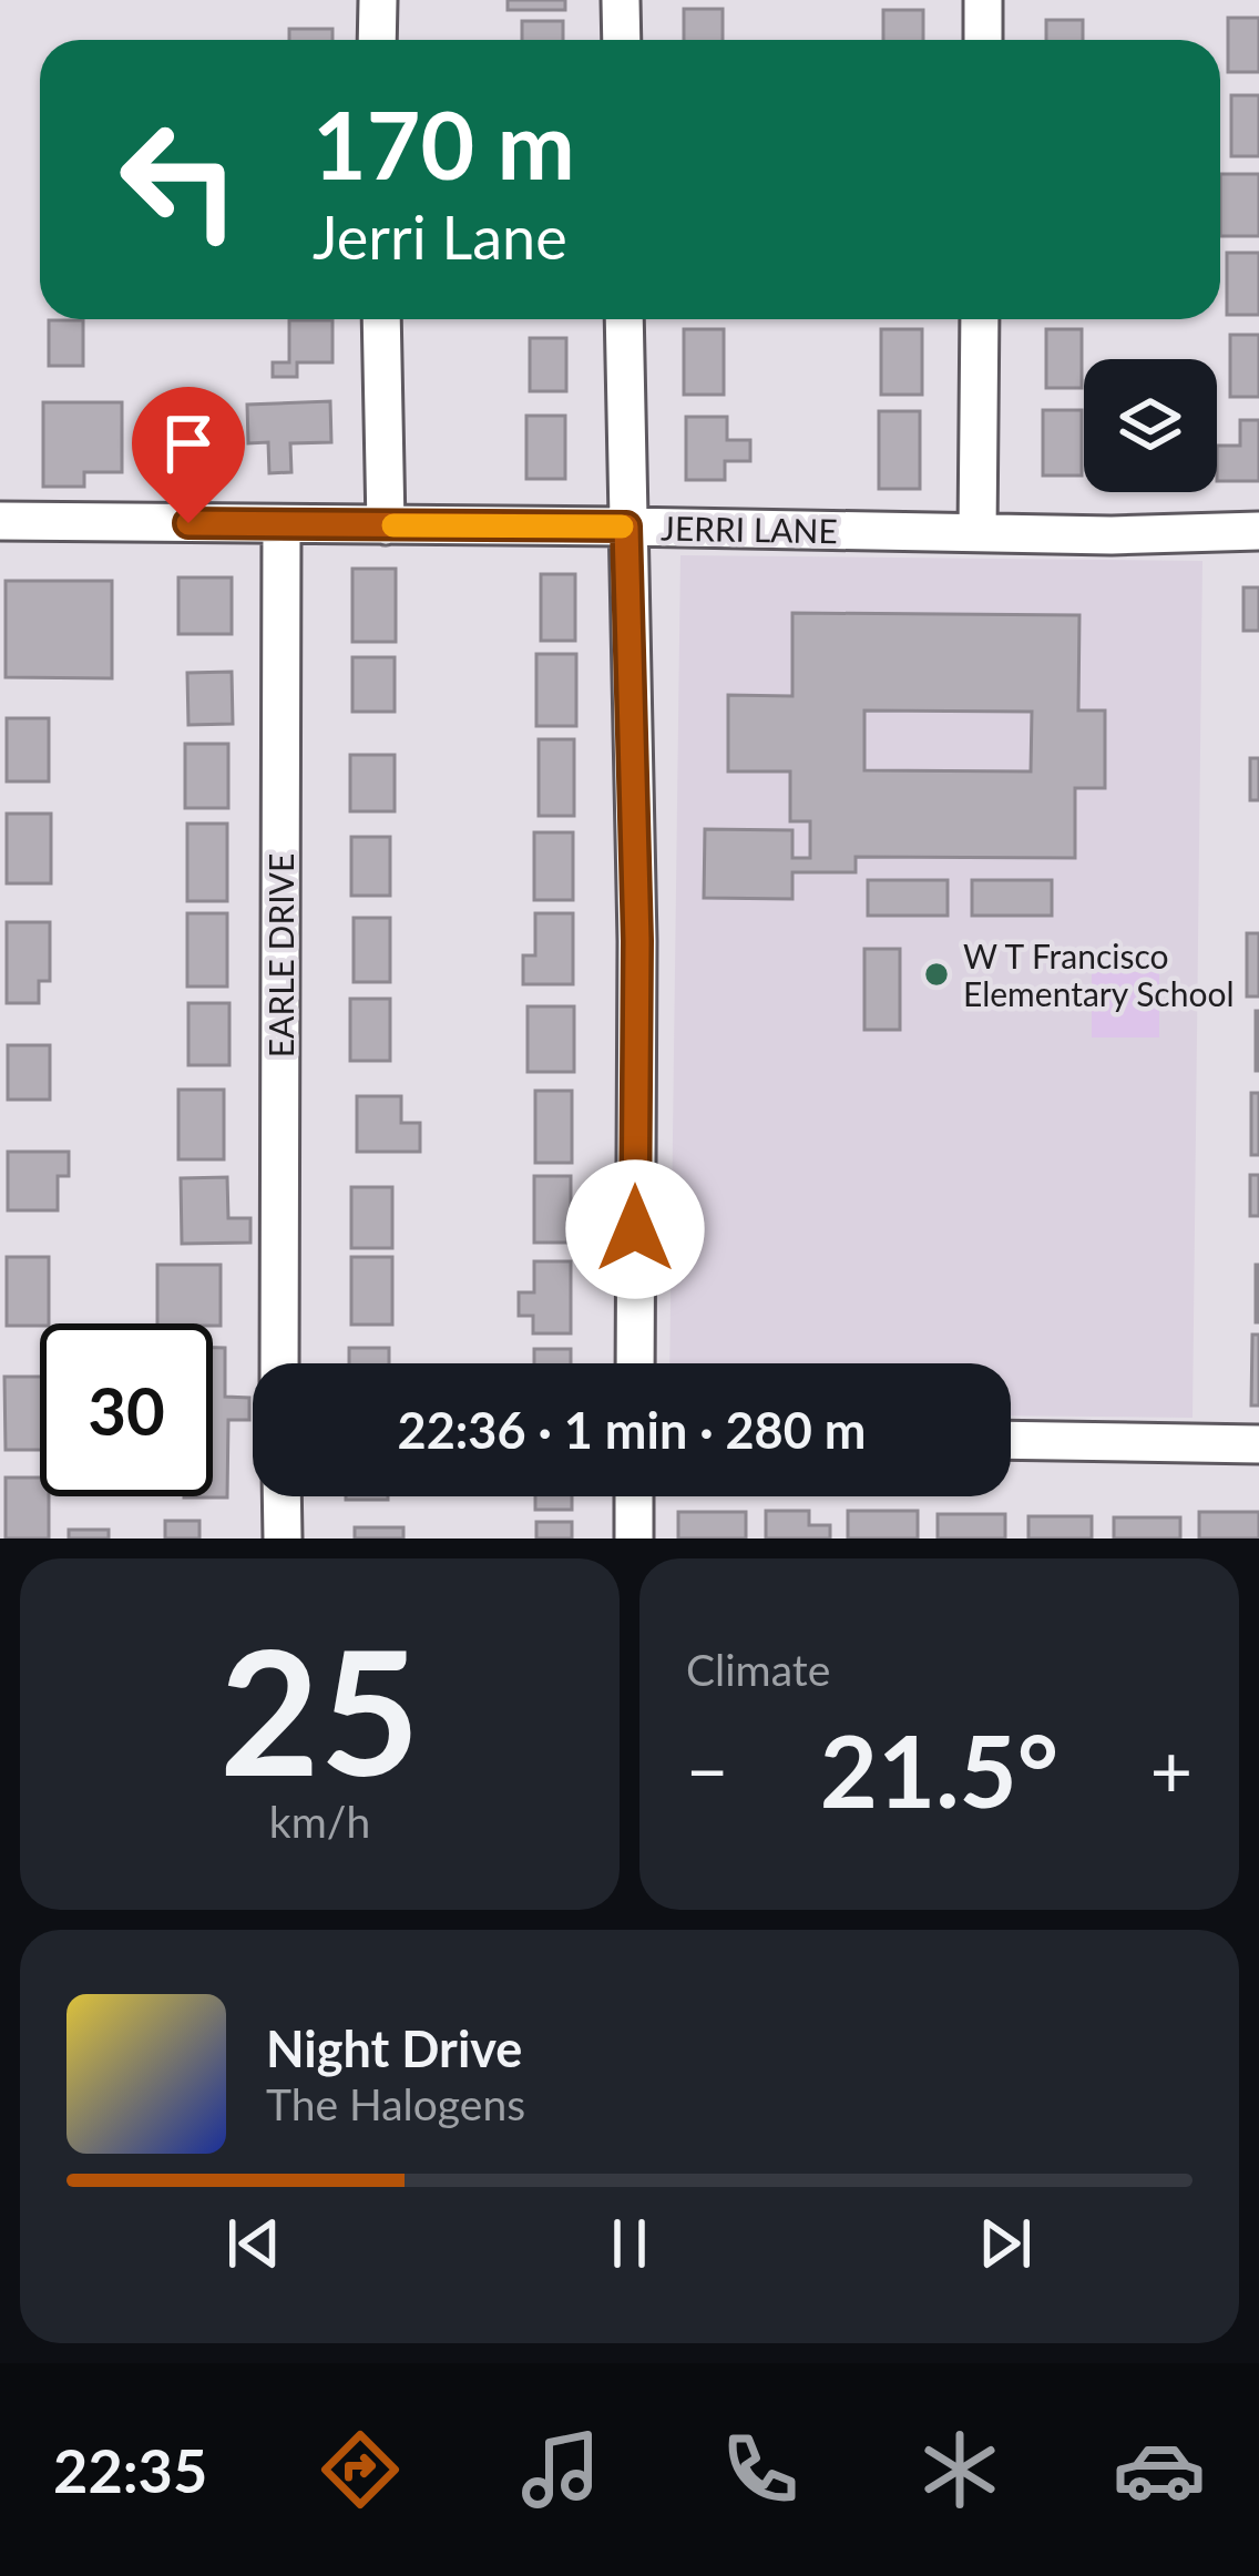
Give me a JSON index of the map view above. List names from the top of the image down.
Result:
{
  "streets": {
    "street": ["JERRI LANE", "EARLE DRIVE"]
  },
  "crossings": [
    ["JERRI LANE", "EARLE DRIVE"]
  ],
  "places": ["W T Francisco Elementary School"],
  "page": {
    "turn": ["170 m", "Jerri Lane"],
    "limit": "30",
    "trip": "22:36 · 1 min · 280 m",
    "tile": [
      ["25", "km/h"],
      "Climate"
    ],
    "heat": ["−", "21.5°", "+"],
    "song": ["Night Drive", "The Halogens"],
    "tabs": "22:35"
  }
}
